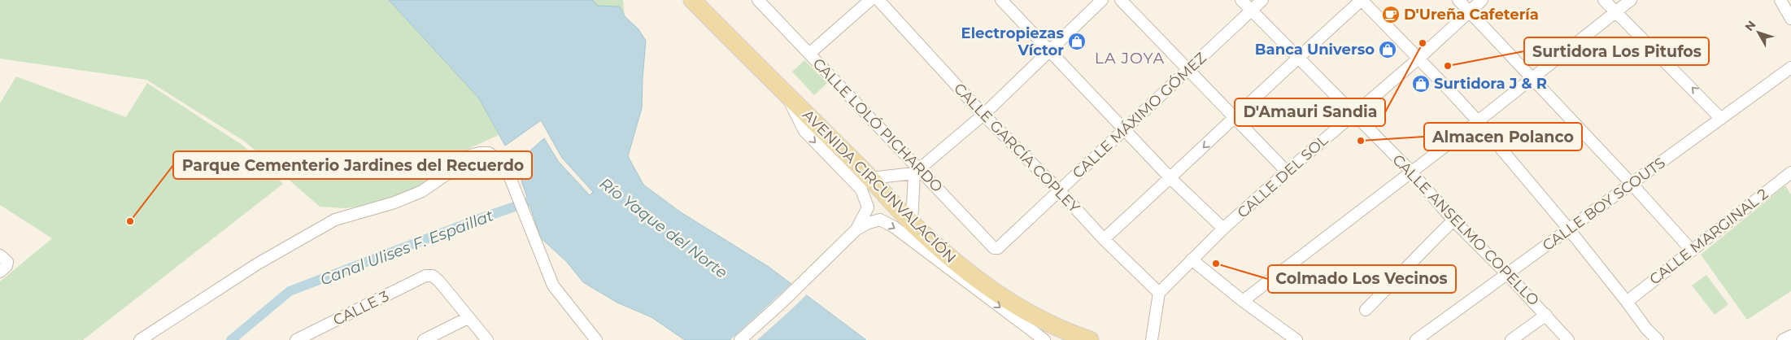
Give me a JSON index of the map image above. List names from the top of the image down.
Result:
{
  "streets": {
    "main road": ["AVENIDA CIRCUNVALACIÓN"],
    "street": [
      "CALLE MÁXIMO GÓMEZ",
      "CALLE LOLÓ PICHARDO",
      "CALLE GARCÍA COPLEY",
      "CALLE DEL SOL",
      "CALLE BOY SCOUTS",
      "CALLE ANSELMO COPELLO",
      "CALLE MARGINAL 2",
      "CALLE 3"
    ]
  },
  "crossings": [
    ["CALLE MÁXIMO GÓMEZ", "CALLE LOLÓ PICHARDO"],
    ["CALLE MÁXIMO GÓMEZ", "CALLE GARCÍA COPLEY"],
    ["CALLE MÁXIMO GÓMEZ", "CALLE ANSELMO COPELLO"],
    ["CALLE GARCÍA COPLEY", "CALLE DEL SOL"],
    ["CALLE DEL SOL", "CALLE ANSELMO COPELLO"],
    ["CALLE BOY SCOUTS", "CALLE ANSELMO COPELLO"]
  ],
  "districts": ["LA JOYA"],
  "water": ["Río Yaque del Norte", "Canal Ulises F. Espaillat"],
  "places": {
    "cafe": ["D'Ureña Cafetería"],
    "shop": ["Electropiezas Víctor", "Banca Universo", "Surtidora J & R"],
    "other": [
      "D'Amauri Sandia",
      "Surtidora Los Pitufos",
      "Almacen Polanco",
      "Parque Cementerio Jardines del Recuerdo",
      "Colmado Los Vecinos"
    ]
  },
  "north": "top left"
}
